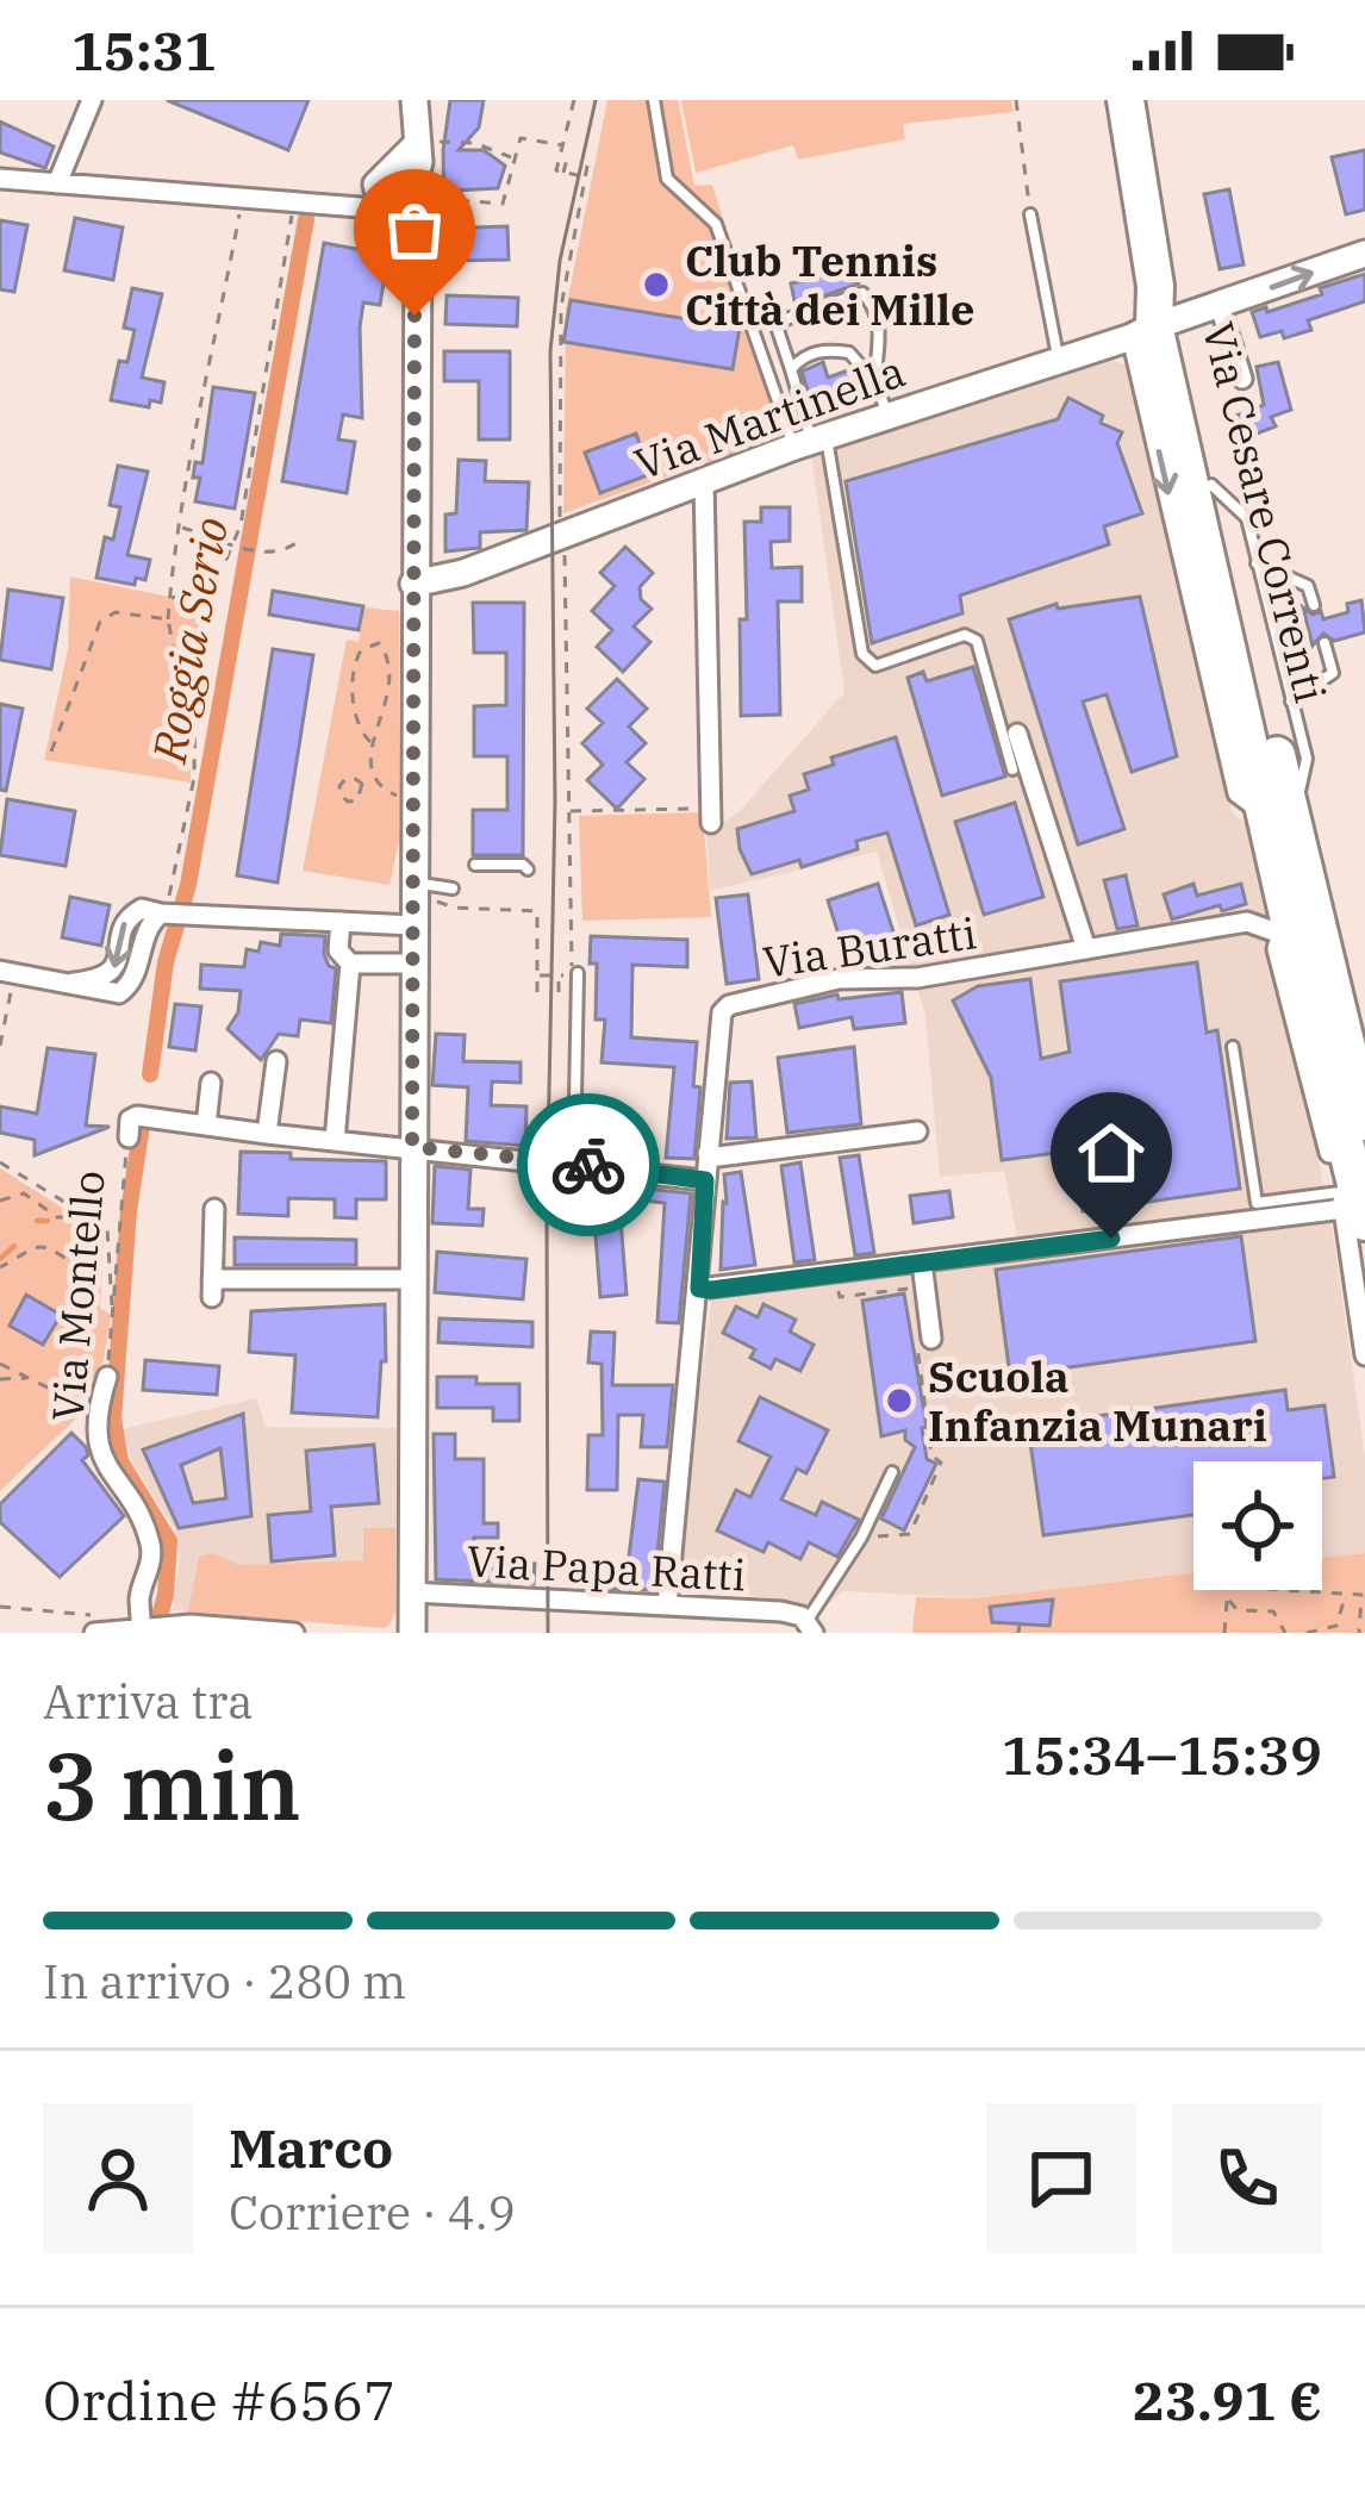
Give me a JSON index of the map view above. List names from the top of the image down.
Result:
{
  "streets": {
    "highway": ["Via Cesare Correnti"],
    "street": [
      "Via Martinella",
      "Via Buratti",
      "Via Montello",
      "Via Papa Ratti"
    ]
  },
  "crossings": [
    ["Via Martinella", "Via Cesare Correnti"],
    ["Via Cesare Correnti", "Via Buratti"],
    ["Via Buratti", "Via Montello"],
    ["Via Buratti", "Via Papa Ratti"]
  ],
  "water": ["Roggia Serio"],
  "places": ["Club Tennis Città dei Mille", "Scuola Infanzia Munari"],
  "page": {
    "status": "15:31",
    "heading": ["3 min", "Arriva tra", "15:34–15:39"],
    "panel": [
      "Marco",
      "Corriere · 4.9",
      "Ordine #6567",
      "23.91 €"
    ],
    "bar": "In arrivo · 280 m"
  }
}
